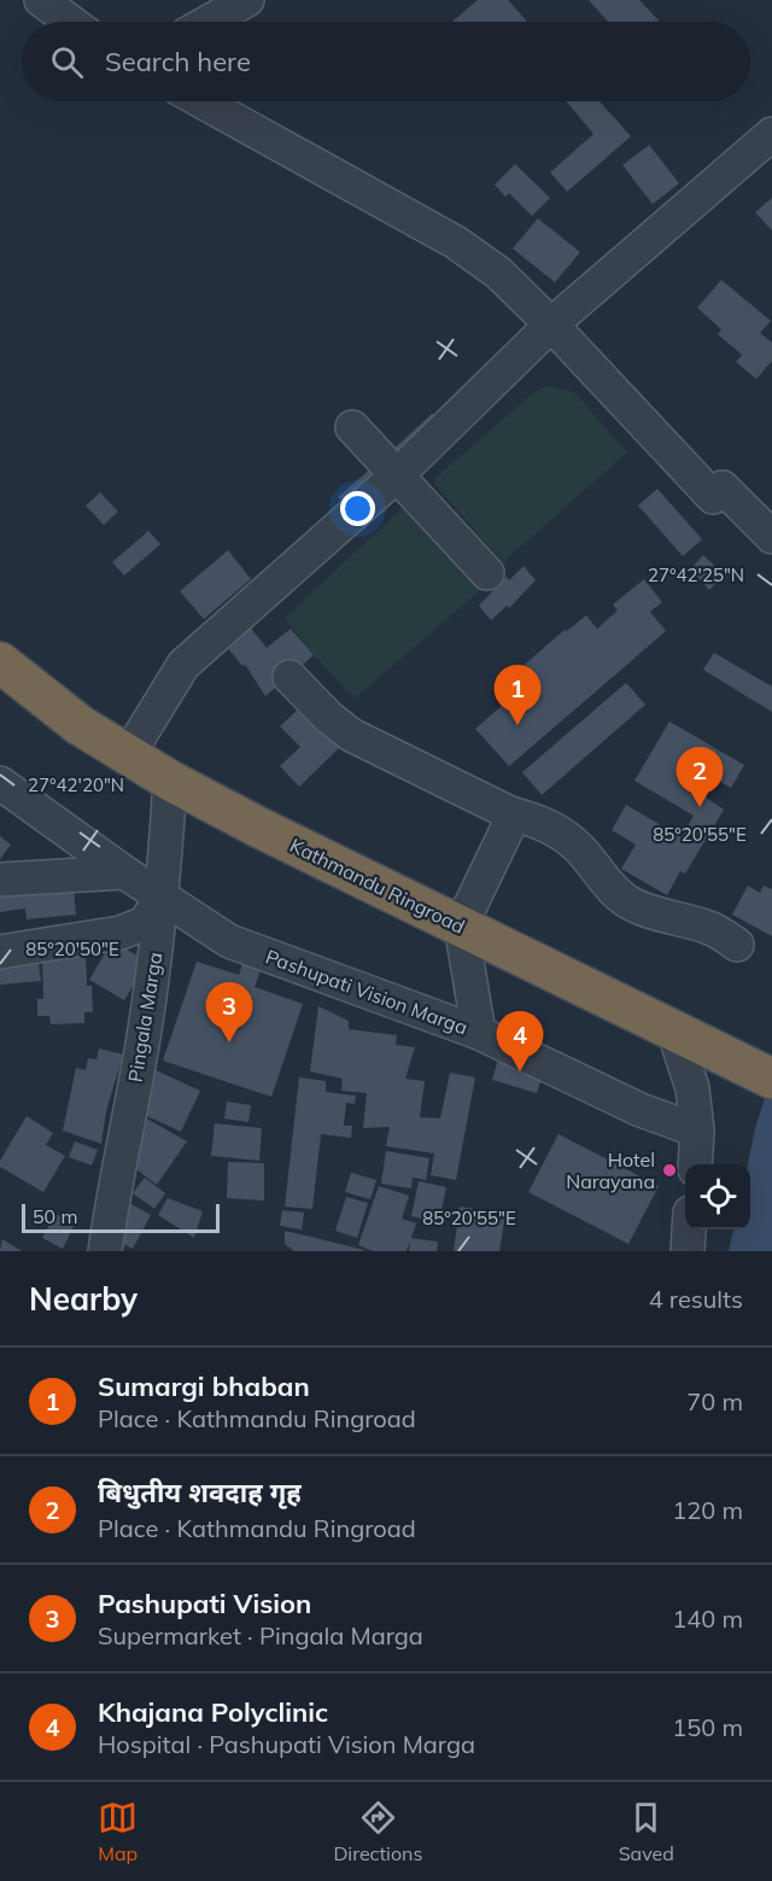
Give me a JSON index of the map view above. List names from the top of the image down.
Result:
{
  "streets": {
    "highway": ["Kathmandu Ringroad"],
    "street": ["Pashupati Vision Marga", "Pingala Marga"]
  },
  "crossings": [
    ["Kathmandu Ringroad", "Pingala Marga"],
    ["Pashupati Vision Marga", "Pingala Marga"]
  ],
  "places": ["Hotel Narayana"],
  "scale_bar": "50 m",
  "page": {
    "search": "Search here",
    "pins": [
      "1",
      "2",
      "3",
      "4"
    ],
    "scale": "50 m",
    "heading": ["Nearby", "4 results"],
    "list": [
      {
        "mark": "1",
        "name": "Sumargi bhaban",
        "note": "Place · Kathmandu Ringroad",
        "value": "70 m"
      },
      {
        "mark": "2",
        "name": "बिधुतीय शवदाह गृह",
        "note": "Place · Kathmandu Ringroad",
        "value": "120 m"
      },
      {
        "mark": "3",
        "name": "Pashupati Vision",
        "note": "Supermarket · Pingala Marga",
        "value": "140 m"
      },
      {
        "mark": "4",
        "name": "Khajana Polyclinic",
        "note": "Hospital · Pashupati Vision Marga",
        "value": "150 m"
      }
    ],
    "nav": ["Map", "Directions", "Saved"]
  },
  "coordinates": [
    "27°42'25\"N",
    "27°42'20\"N",
    "85°20'55\"E",
    "85°20'50\"E"
  ]
}
